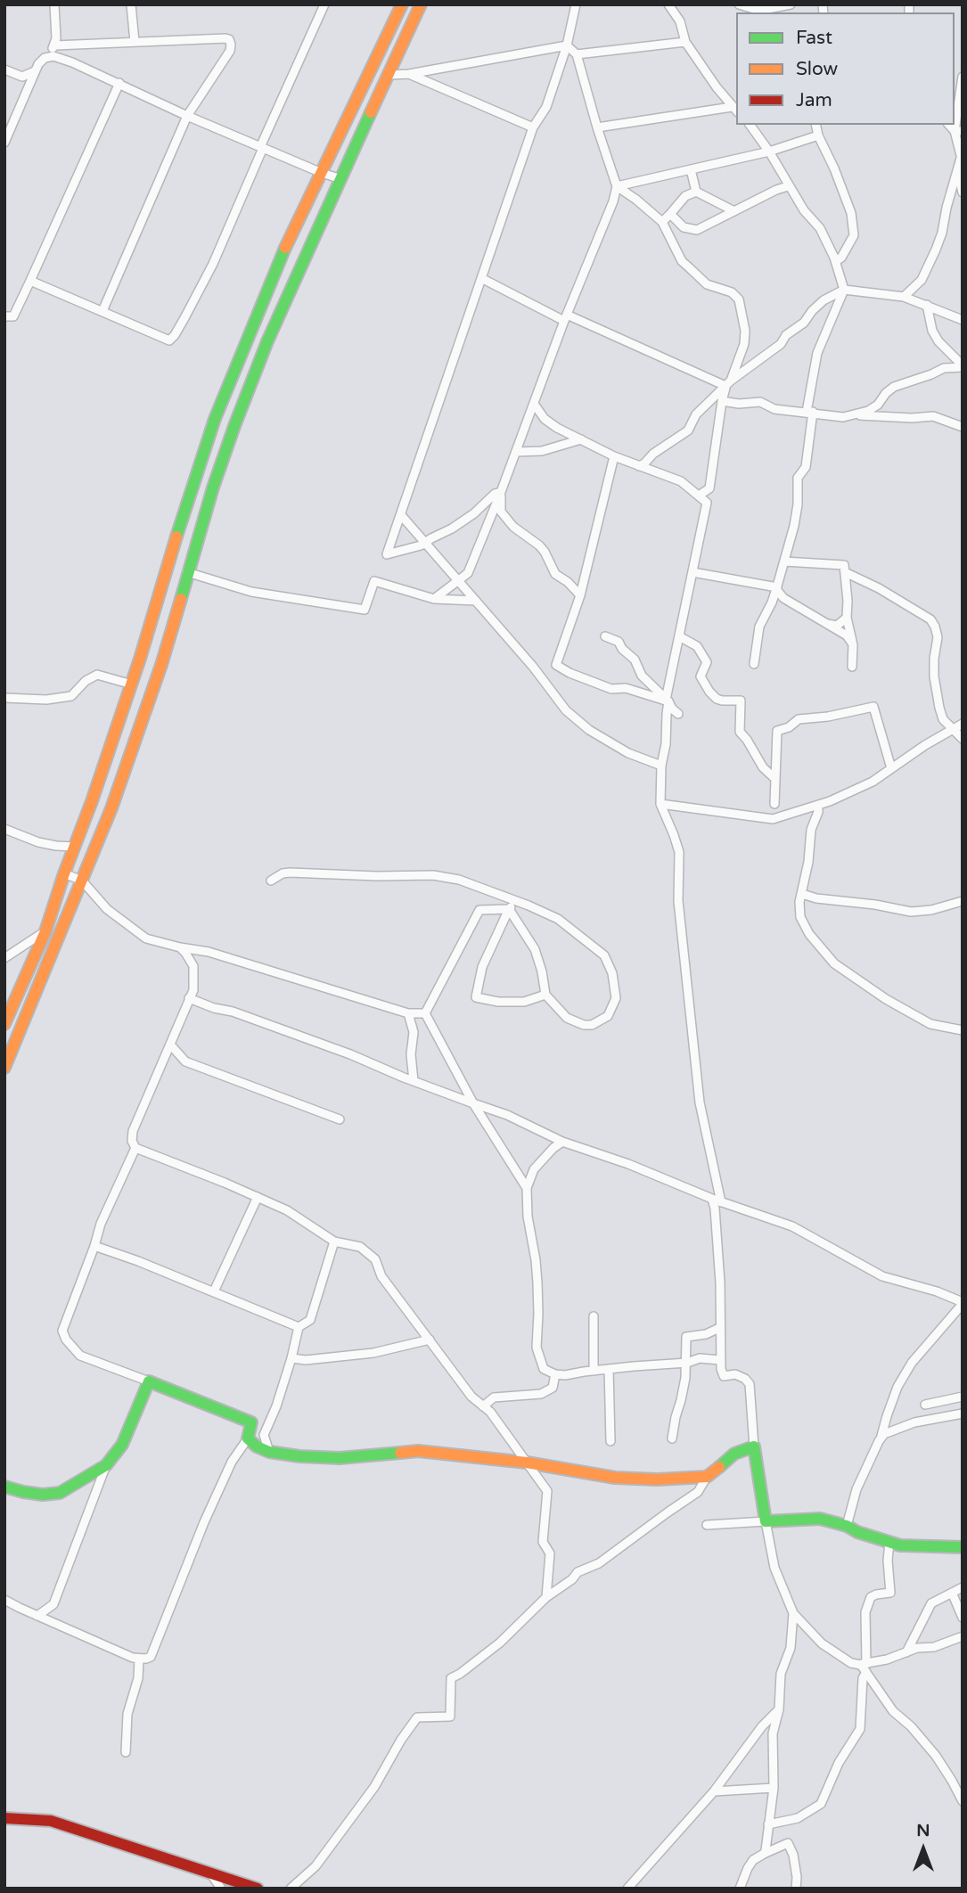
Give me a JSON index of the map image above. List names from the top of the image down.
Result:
{
  "legend": ["Fast", "Slow", "Jam"],
  "north": "top"
}
